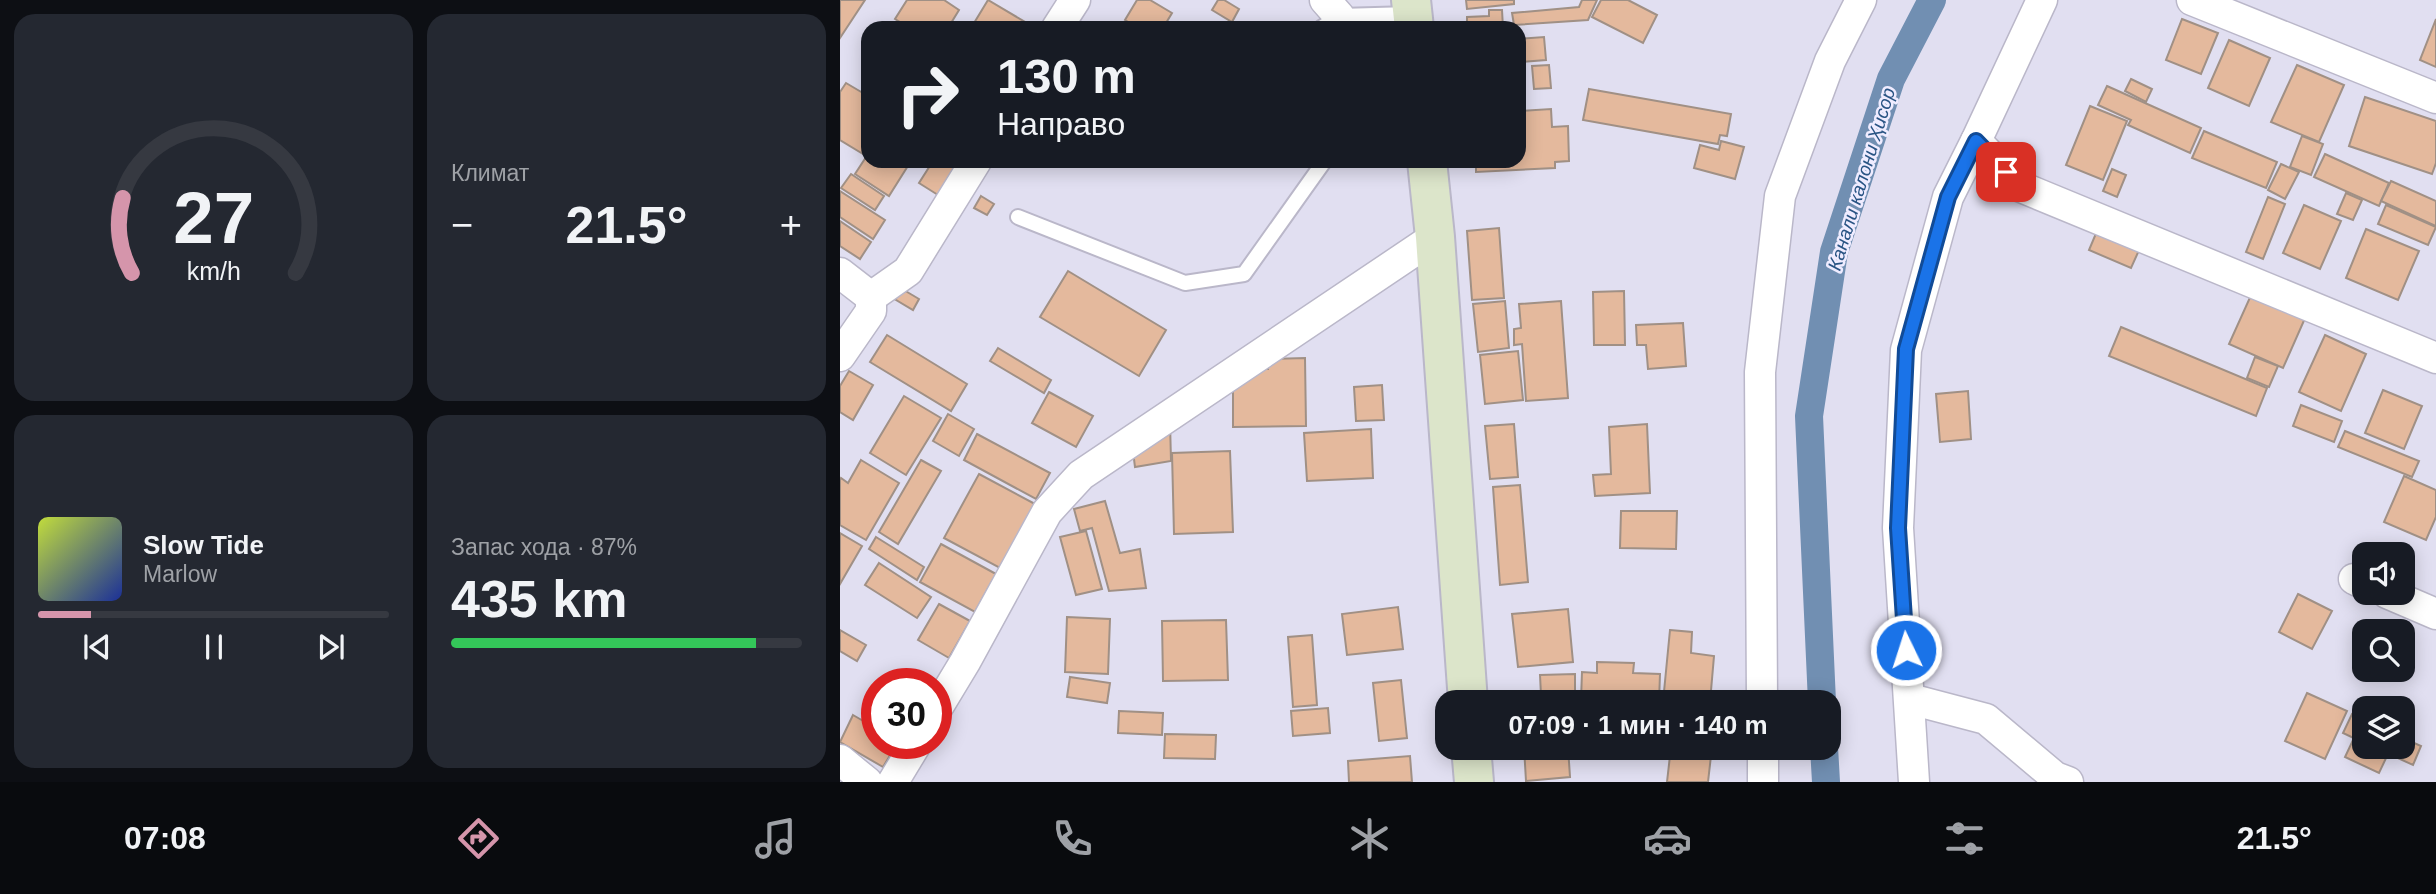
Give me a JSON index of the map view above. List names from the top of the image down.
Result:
{
  "water": ["Канали калони Ҳисор"],
  "page": {
    "tile": [
      "Климат",
      ["Запас хода · 87%", "435 km"]
    ],
    "turn": ["130 m", "Направо"],
    "heat": ["−", "21.5°", "+"],
    "song": ["Slow Tide", "Marlow"],
    "limit": "30",
    "trip": "07:09 · 1 мин · 140 m",
    "tabs": ["07:08", "21.5°"],
    "gauge": ["27", "km/h"]
  }
}
